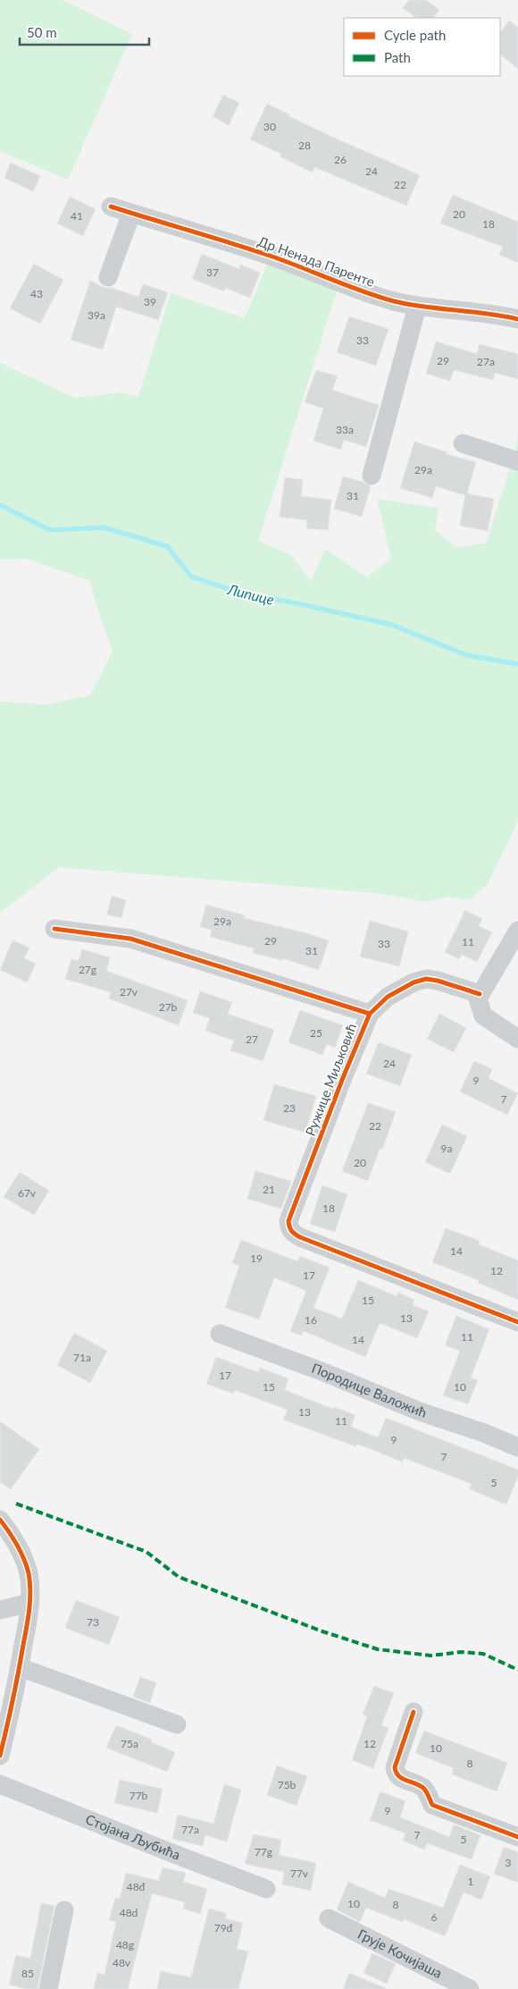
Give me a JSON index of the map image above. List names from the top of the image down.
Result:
{
  "streets": {
    "street": [
      "Др Ненада Паренте",
      "Ружице Миљковић",
      "Породице Валожић",
      "Стојана Љубића",
      "Грује Кочијаша"
    ]
  },
  "water": ["Липице"],
  "house_numbers": [
    "30",
    "28",
    "26",
    "24",
    "22",
    "20",
    "41",
    "18",
    "37",
    "43",
    "39",
    "39a",
    "33",
    "29",
    "27a",
    "33a",
    "29a",
    "31",
    "29a",
    "29",
    "11",
    "33",
    "31",
    "27g",
    "27v",
    "27b",
    "25",
    "27",
    "24",
    "9",
    "7",
    "23",
    "22",
    "9a",
    "20",
    "21",
    "67v",
    "18",
    "14",
    "19",
    "12",
    "17",
    "15",
    "13",
    "16",
    "11",
    "14",
    "71a",
    "17",
    "15",
    "10",
    "13",
    "11",
    "9",
    "7",
    "5",
    "73",
    "75a",
    "12",
    "10",
    "8",
    "75b",
    "77b",
    "9",
    "77a",
    "7",
    "5",
    "77g",
    "3",
    "77v",
    "1",
    "48đ",
    "10",
    "8",
    "48d",
    "6",
    "79đ",
    "48g",
    "48v",
    "85"
  ],
  "legend": ["Cycle path", "Path"],
  "scale_bar": "50 m"
}
